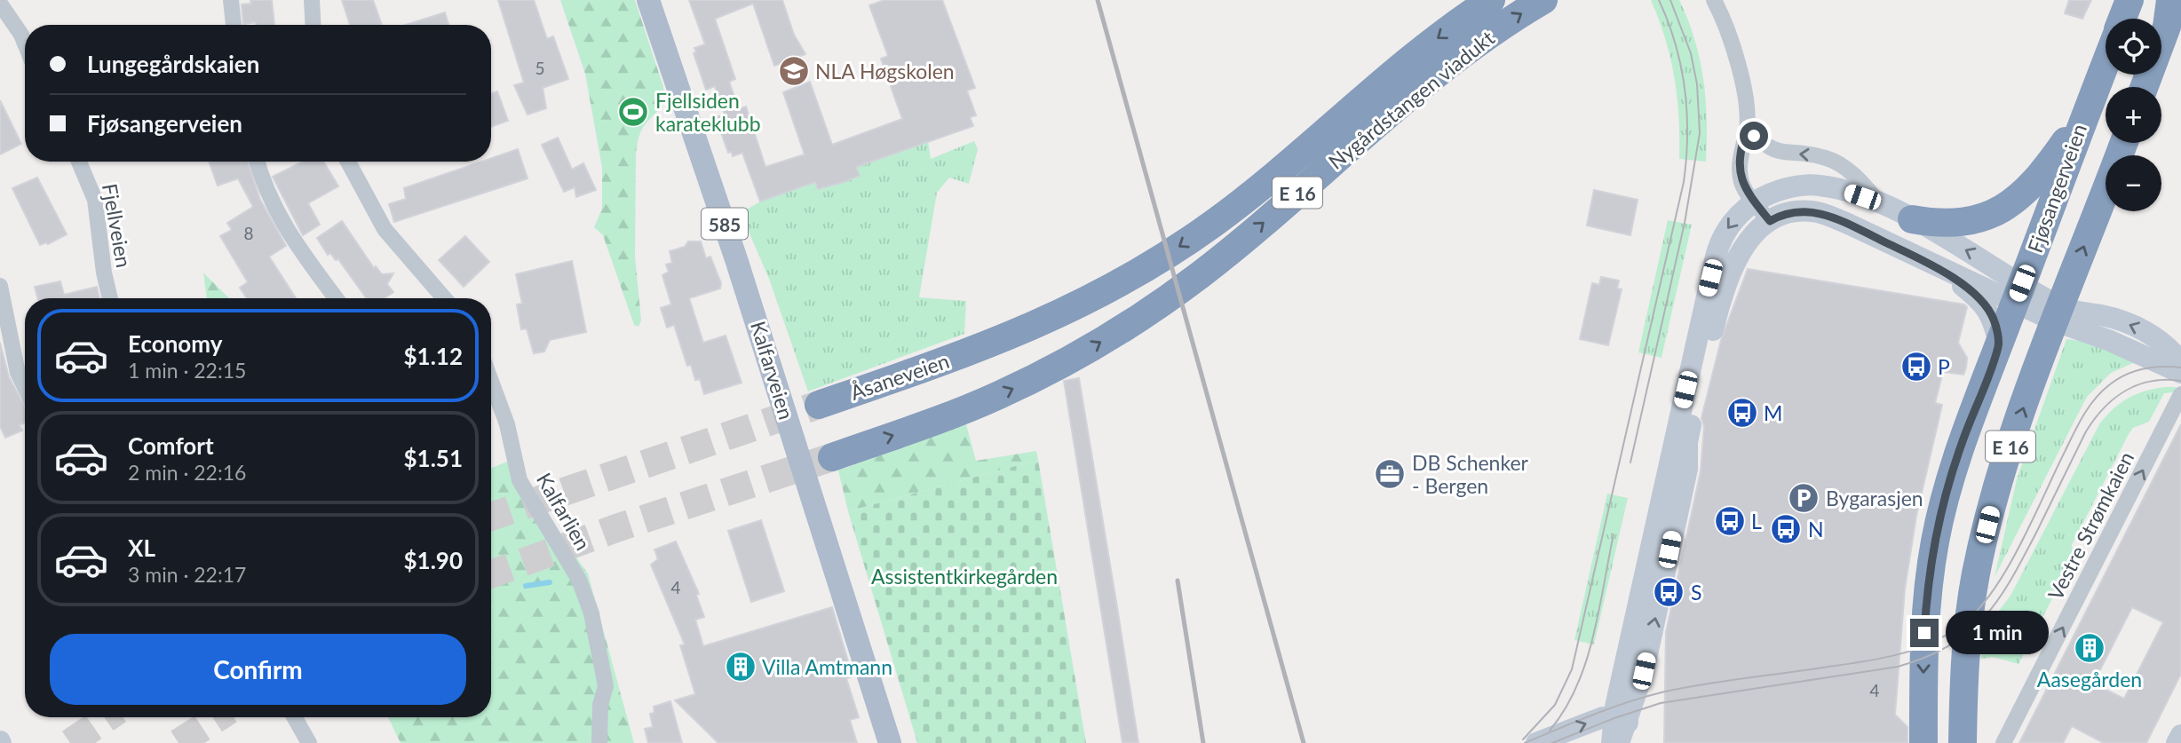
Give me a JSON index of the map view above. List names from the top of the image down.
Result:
{
  "streets": {
    "highway": [
      "Nygårdstangen viadukt",
      "Fjøsangerveien",
      "E 16",
      "Åsaneveien"
    ],
    "main road": ["585", "Kalfarveien"],
    "street": ["Fjellveien", "Kalfarlien", "Vestre Strømkaien"]
  },
  "crossings": [
    ["Nygårdstangen viadukt", "Åsaneveien"],
    ["Fjøsangerveien", "E 16"]
  ],
  "one_way": ["Vestre Strømkaien"],
  "parks": ["Assistentkirkegården"],
  "places": {
    "school or university": ["NLA Høgskolen"],
    "sports": ["Fjellsiden karateklubb"],
    "bus stop": [
      "P",
      "M",
      "L",
      "N",
      "S"
    ],
    "office": ["DB Schenker - Bergen"],
    "parking": ["Bygarasjen"],
    "building": ["Aasegården", "Villa Amtmann"]
  },
  "house_numbers": [
    "5",
    "8",
    "4",
    "4"
  ],
  "page": {
    "map_buttons": ["+", "−"],
    "banner": ["Lungegårdskaien", "Fjøsangerveien"],
    "list": [
      {
        "name": "Economy",
        "note": "1 min · 22:15",
        "value": "$1.12"
      },
      {
        "name": "Comfort",
        "note": "2 min · 22:16",
        "value": "$1.51"
      },
      {
        "name": "XL",
        "note": "3 min · 22:17",
        "value": "$1.90"
      }
    ],
    "bubble": "1 min",
    "buttons": "Confirm"
  }
}
